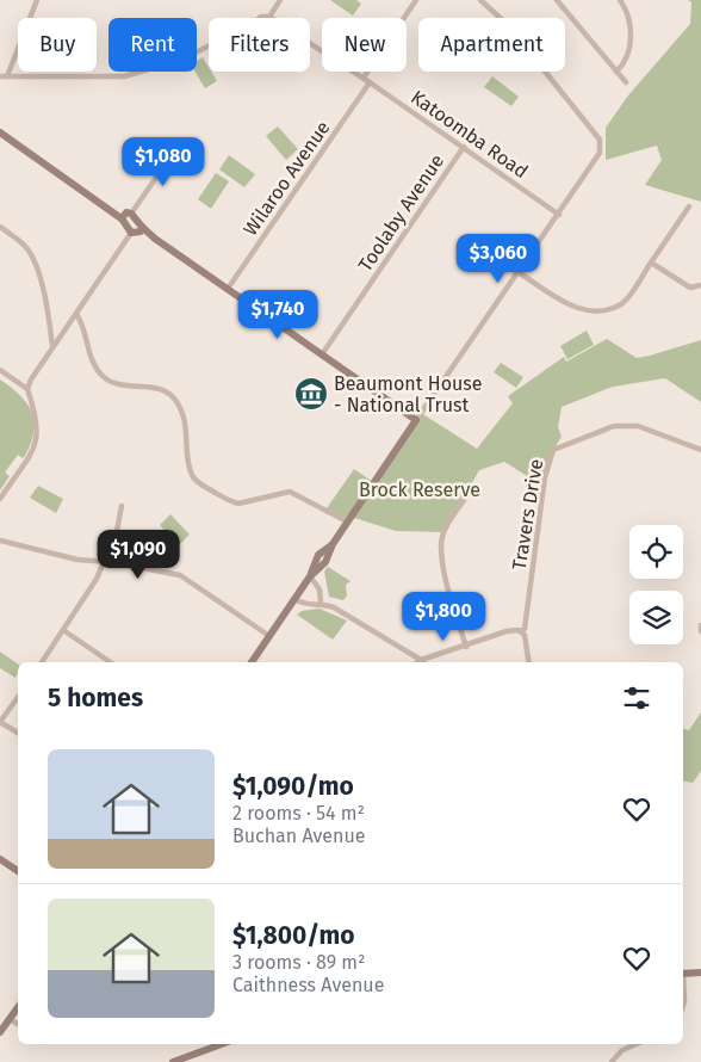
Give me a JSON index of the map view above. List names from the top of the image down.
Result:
{
  "streets": {
    "street": [
      "Katoomba Road",
      "Wilaroo Avenue",
      "Toolaby Avenue",
      "Travers Drive"
    ]
  },
  "crossings": [
    ["Katoomba Road", "Wilaroo Avenue"],
    ["Katoomba Road", "Toolaby Avenue"]
  ],
  "parks": ["Brock Reserve"],
  "places": {
    "museum": ["Beaumont House - National Trust"]
  },
  "page": {
    "chip": [
      "Buy",
      "Rent",
      "Filters",
      "New",
      "Apartment"
    ],
    "price": [
      "$1,080",
      "$3,060",
      "$1,740",
      "$1,090",
      "$1,800"
    ],
    "heading": "5 homes",
    "list": [
      {
        "name": "$1,090/mo",
        "note": "2 rooms · 54 m² · Buchan Avenue"
      },
      {
        "name": "$1,800/mo",
        "note": "3 rooms · 89 m² · Caithness Avenue"
      }
    ]
  }
}
